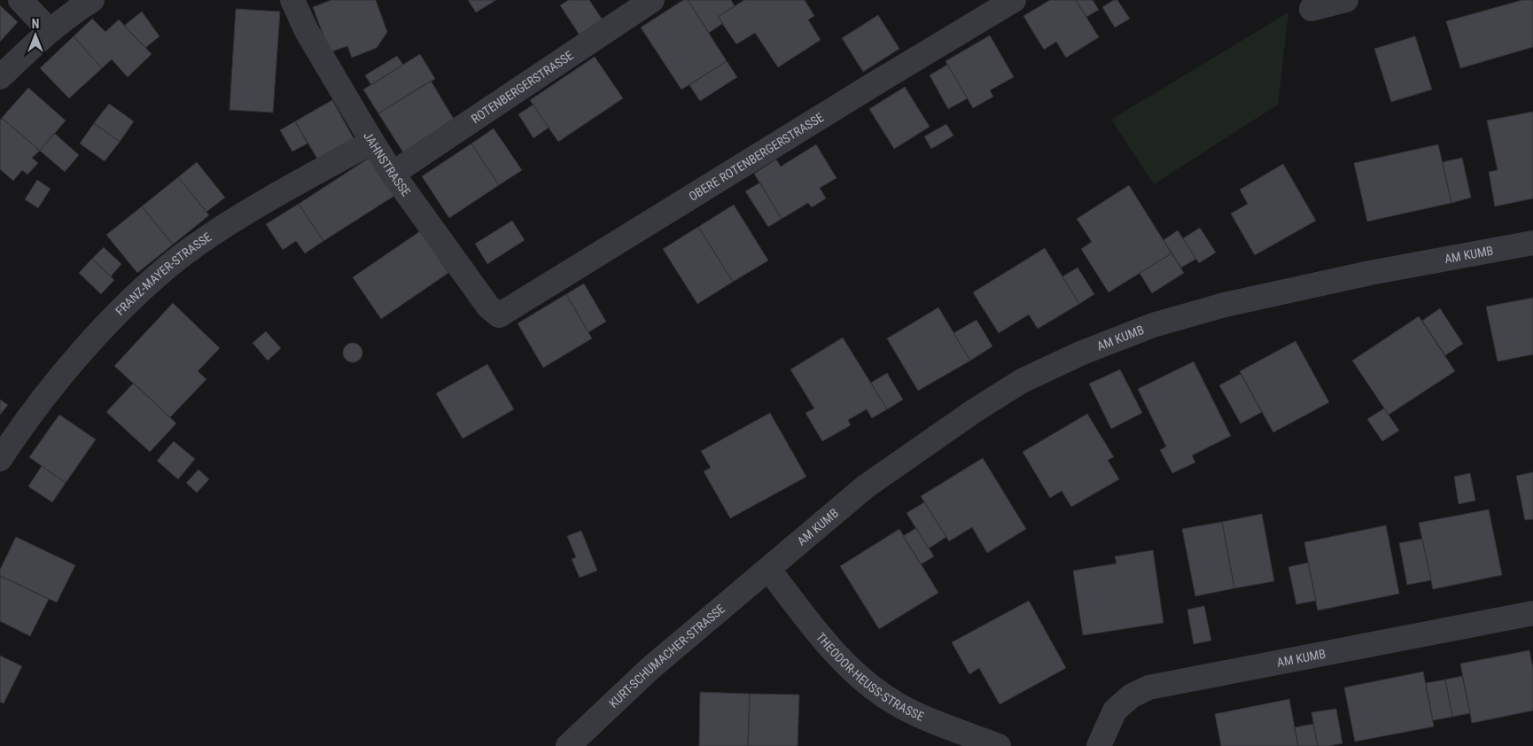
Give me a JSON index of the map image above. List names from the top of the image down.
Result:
{
  "streets": {
    "street": [
      "ROTENBERGERSTRASSE",
      "OBERE ROTENBERGERSTRASSE",
      "JAHNSTRASSE",
      "AM KUMB",
      "FRANZ-MAYER-STRASSE",
      "KURT-SCHUMACHER-STRASSE",
      "THEODOR-HEUSS-STRASSE"
    ]
  },
  "crossings": [
    ["ROTENBERGERSTRASSE", "JAHNSTRASSE"],
    ["OBERE ROTENBERGERSTRASSE", "JAHNSTRASSE"],
    ["JAHNSTRASSE", "FRANZ-MAYER-STRASSE"],
    ["AM KUMB", "KURT-SCHUMACHER-STRASSE"],
    ["AM KUMB", "THEODOR-HEUSS-STRASSE"],
    ["KURT-SCHUMACHER-STRASSE", "THEODOR-HEUSS-STRASSE"]
  ],
  "north": "top"
}
